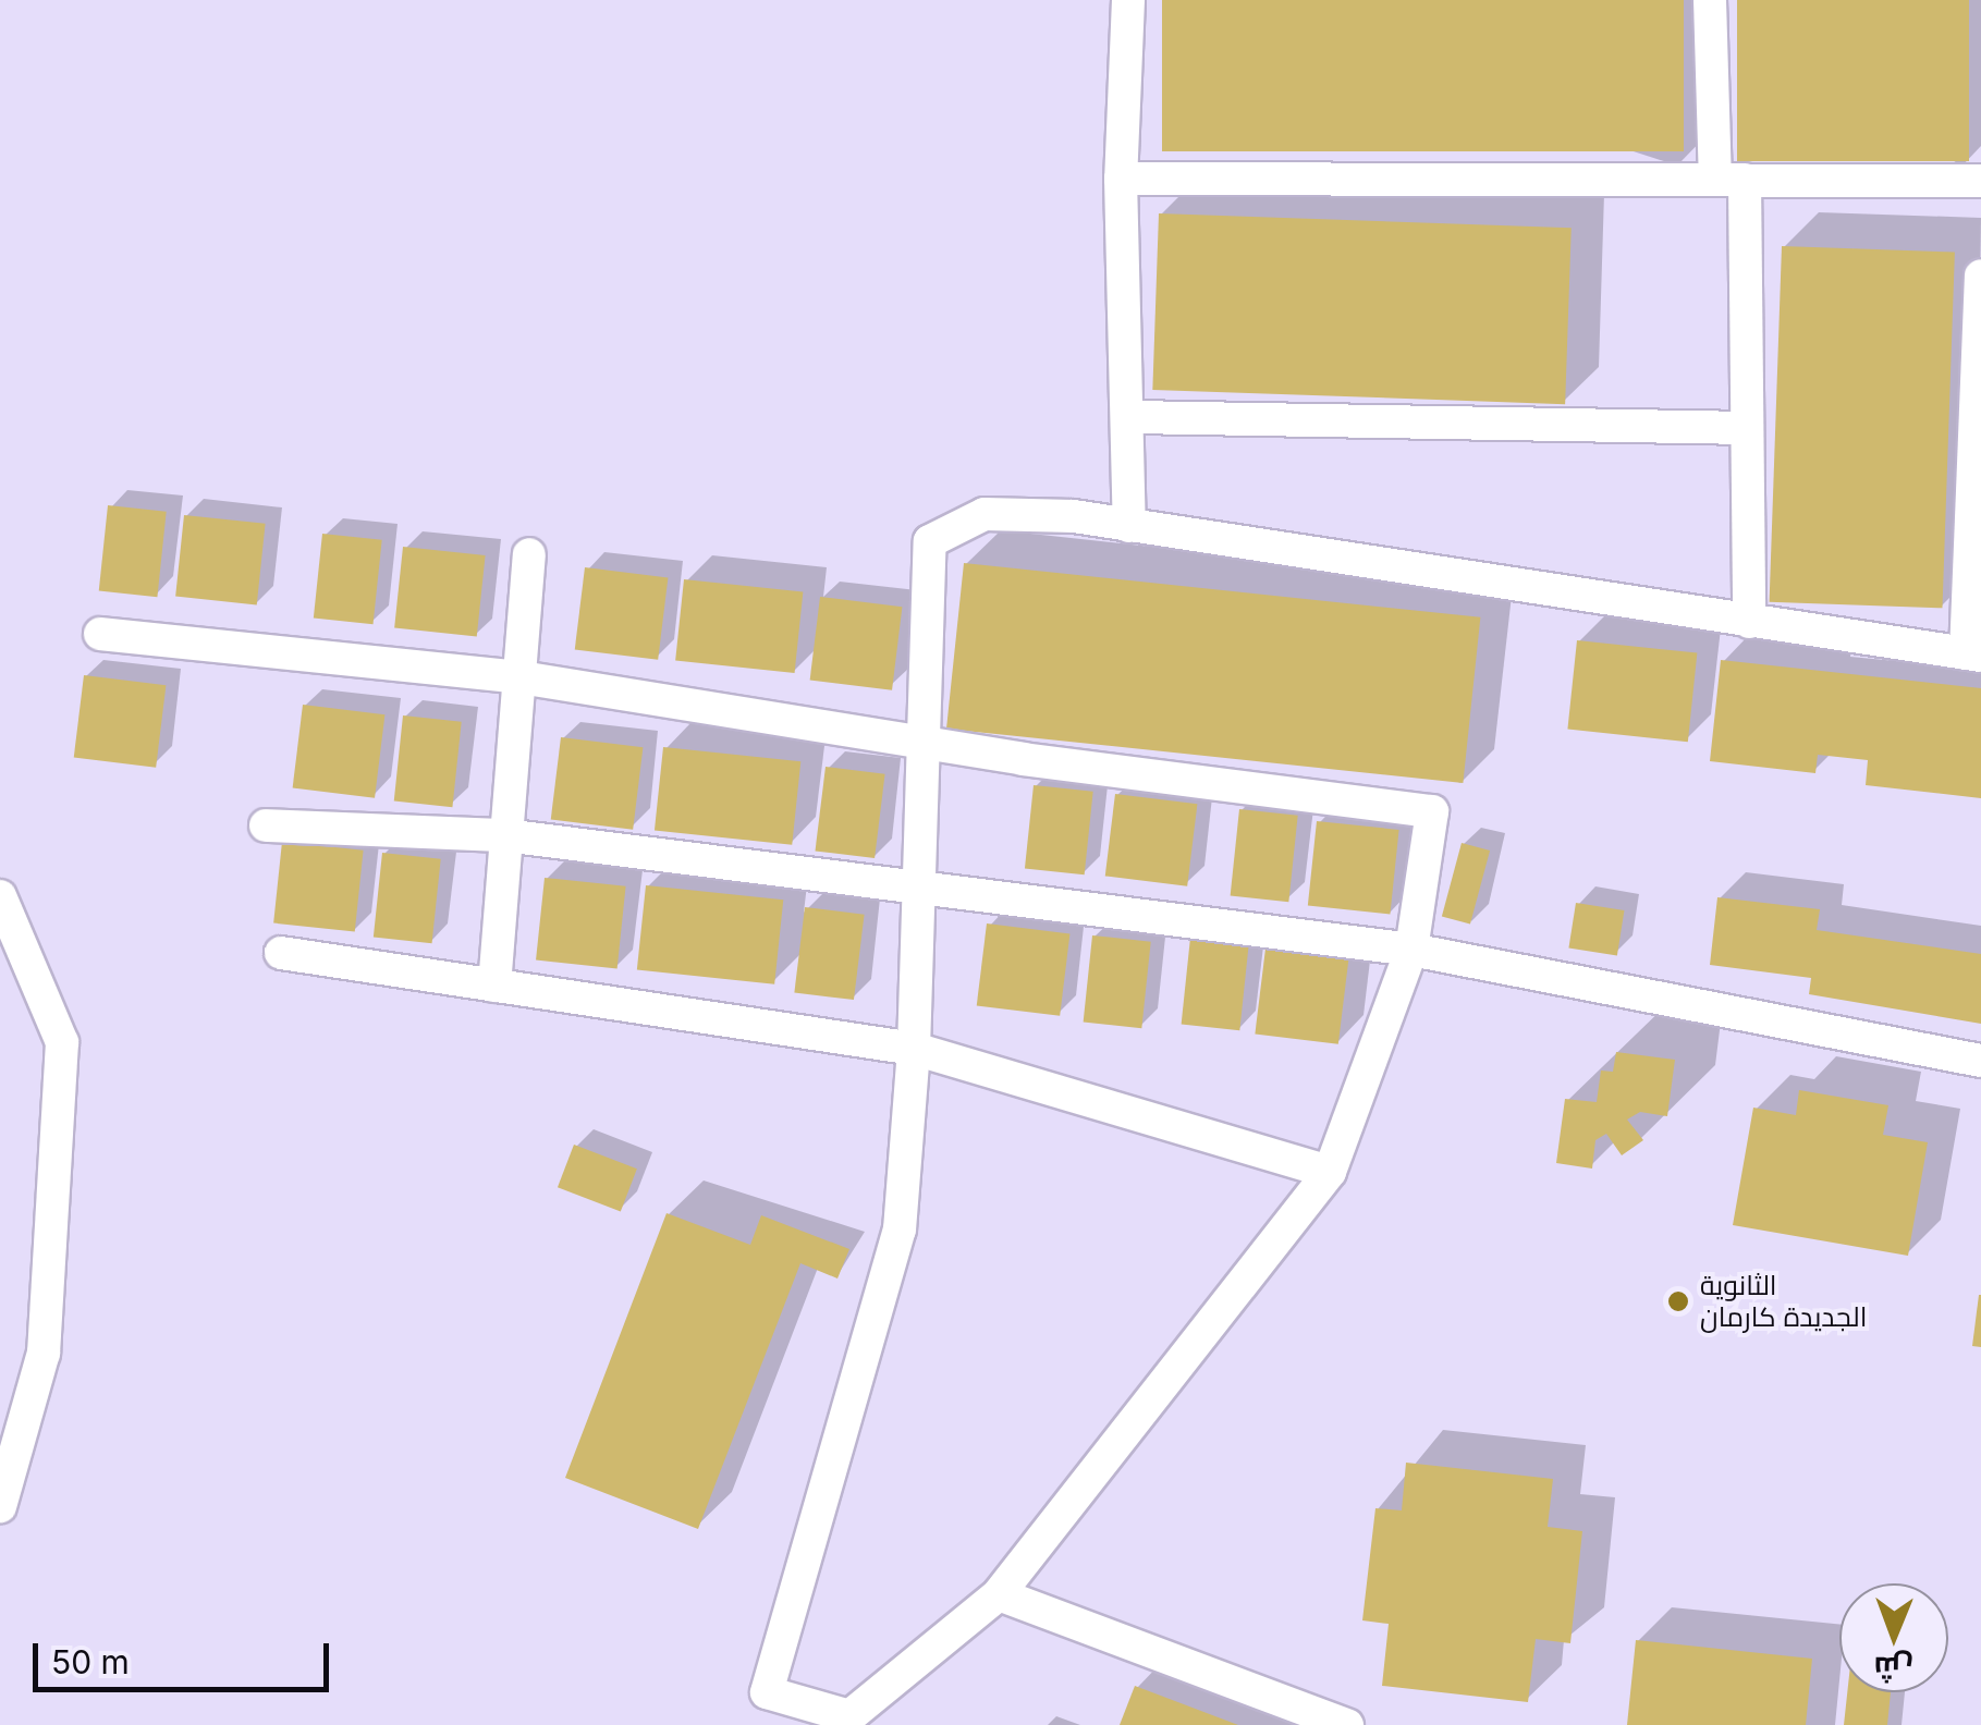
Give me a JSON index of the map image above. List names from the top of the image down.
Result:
{
  "places": ["الثانوية الجديدة كارمان"],
  "scale_bar": "50 m",
  "north": "bottom"
}
